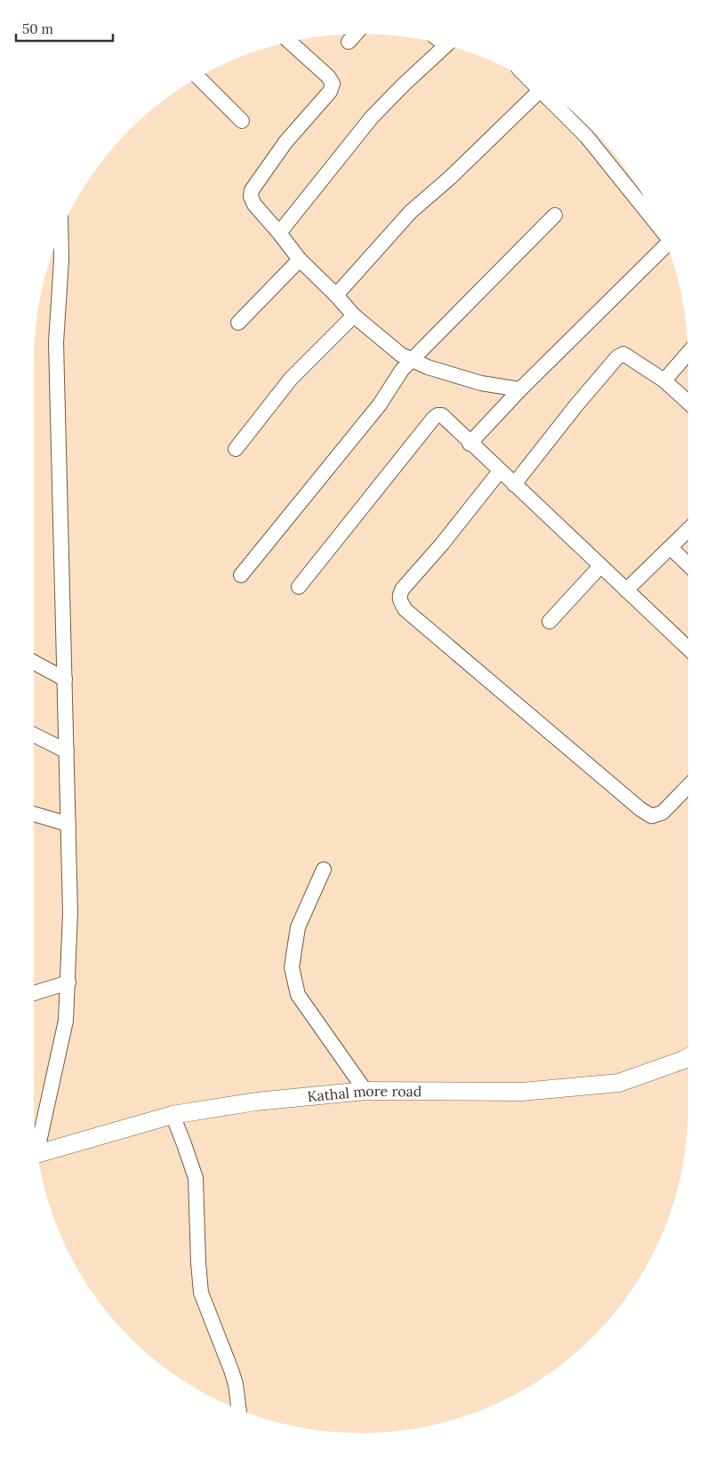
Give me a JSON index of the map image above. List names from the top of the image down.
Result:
{
  "streets": {
    "main road": ["Kathal more road"]
  },
  "scale_bar": "50 m"
}
